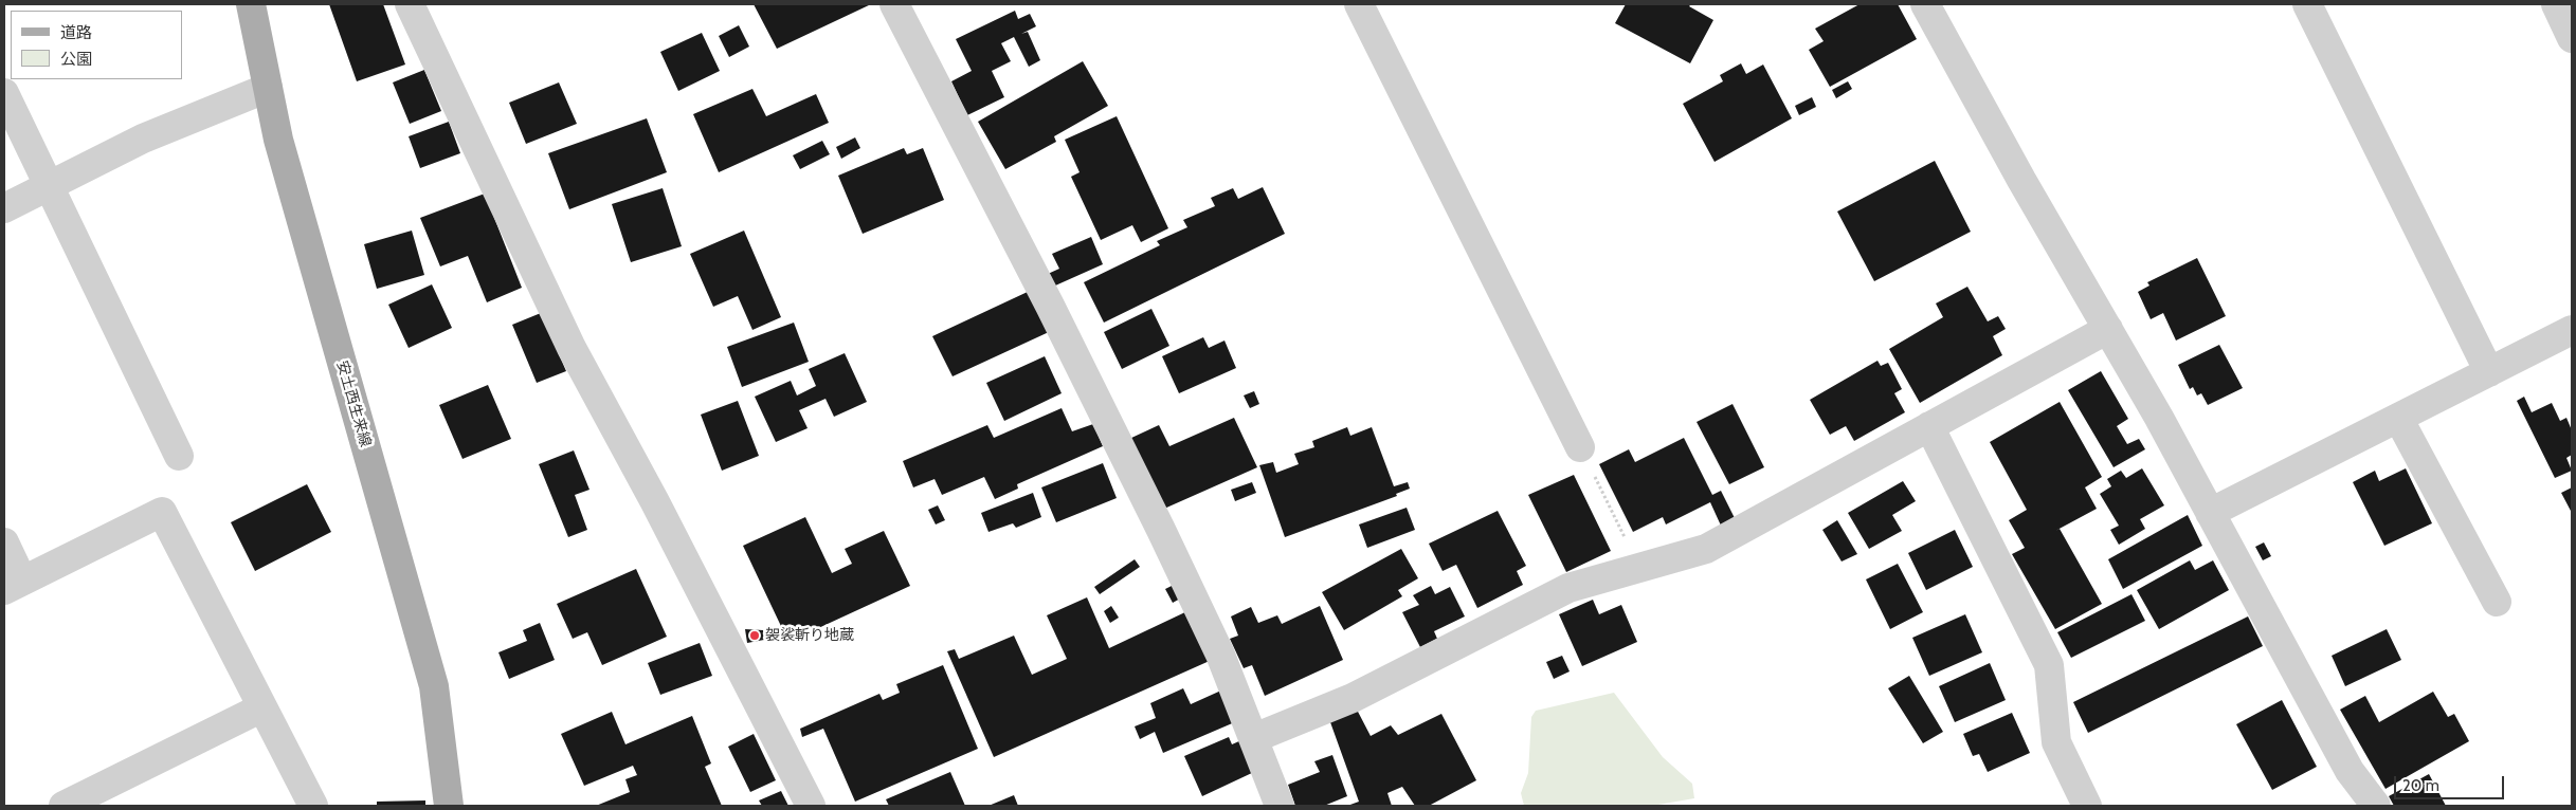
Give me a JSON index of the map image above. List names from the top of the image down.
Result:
{
  "streets": {
    "main road": ["安土西生来線"]
  },
  "places": ["袈裟斬り地蔵"],
  "legend": ["道路", "公園"],
  "scale_bar": "20 m"
}
